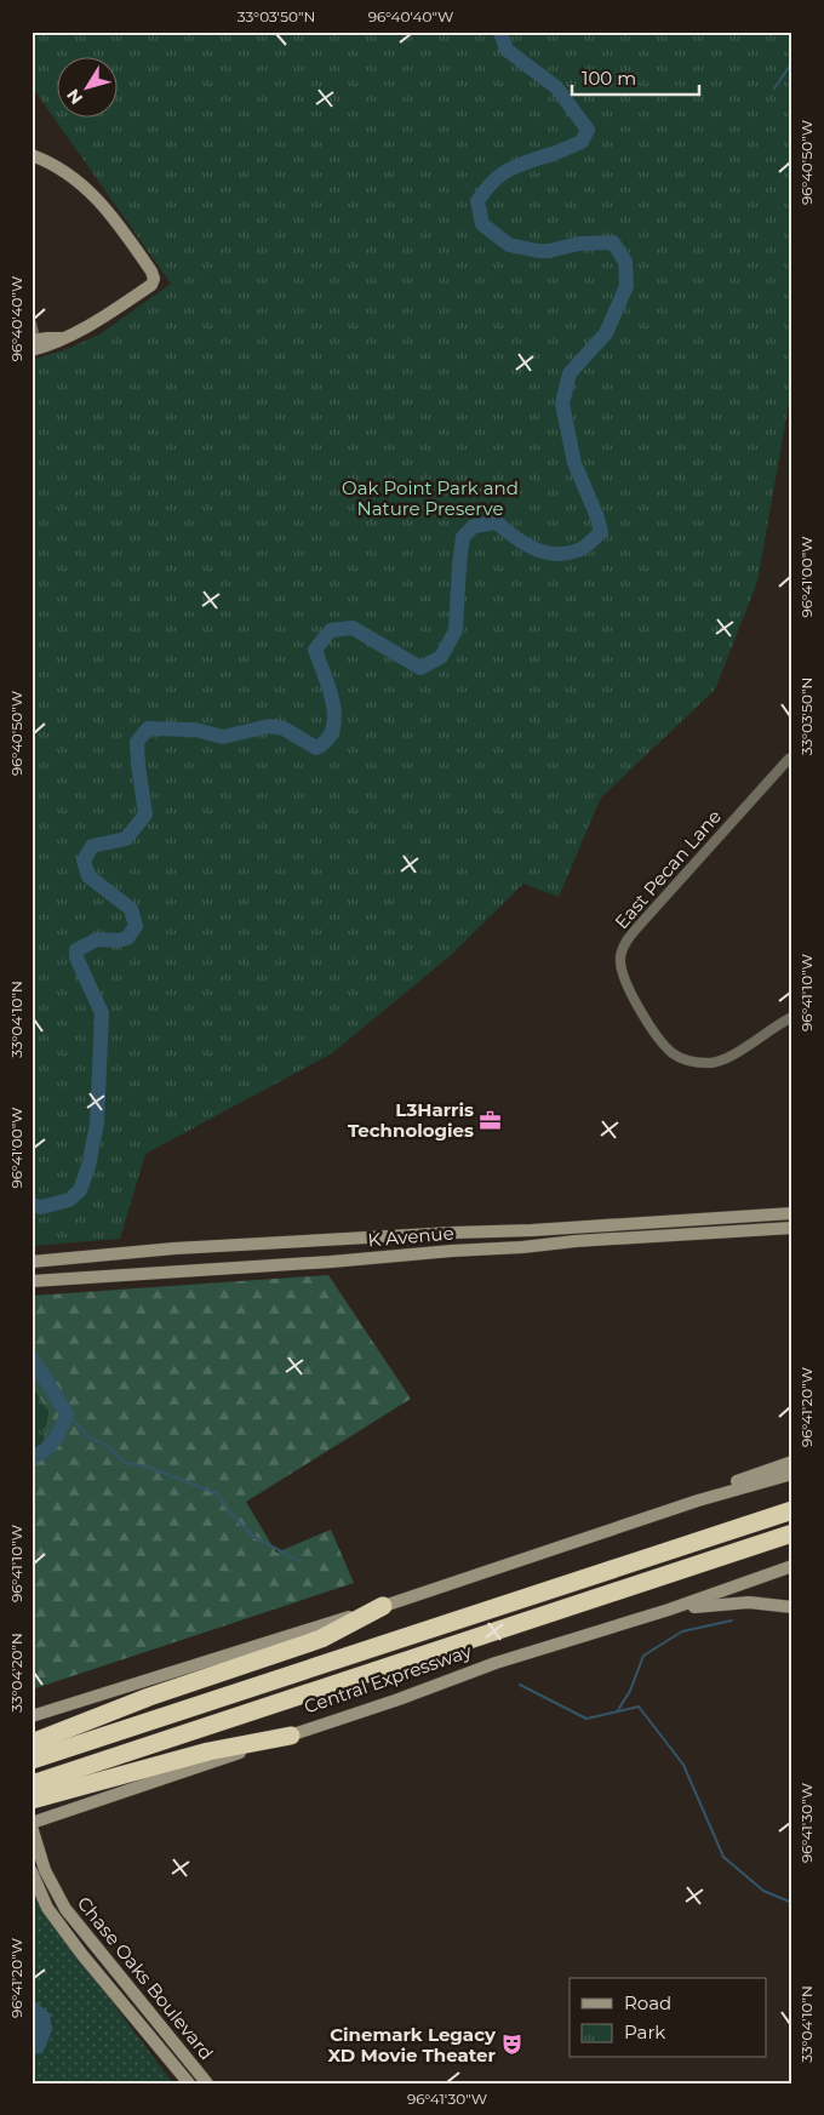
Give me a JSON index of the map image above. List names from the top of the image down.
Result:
{
  "streets": {
    "highway": ["Central Expressway"],
    "main road": ["K Avenue", "Chase Oaks Boulevard"],
    "street": ["East Pecan Lane"]
  },
  "crossings": [
    ["Central Expressway", "Chase Oaks Boulevard"]
  ],
  "parks": ["Oak Point Park and Nature Preserve"],
  "places": {
    "office": ["L3Harris Technologies"],
    "theatre": ["Cinemark Legacy XD Movie Theater"]
  },
  "legend": ["Road", "Park"],
  "scale_bar": "100 m",
  "north": "bottom left",
  "coordinates": [
    "33°03'50\"N",
    "96°40'40\"W",
    "96°40'50\"W",
    "96°41'00\"W",
    "96°41'10\"W",
    "33°04'10\"N",
    "96°41'20\"W",
    "33°04'20\"N",
    "96°41'30\"W"
  ]
}
